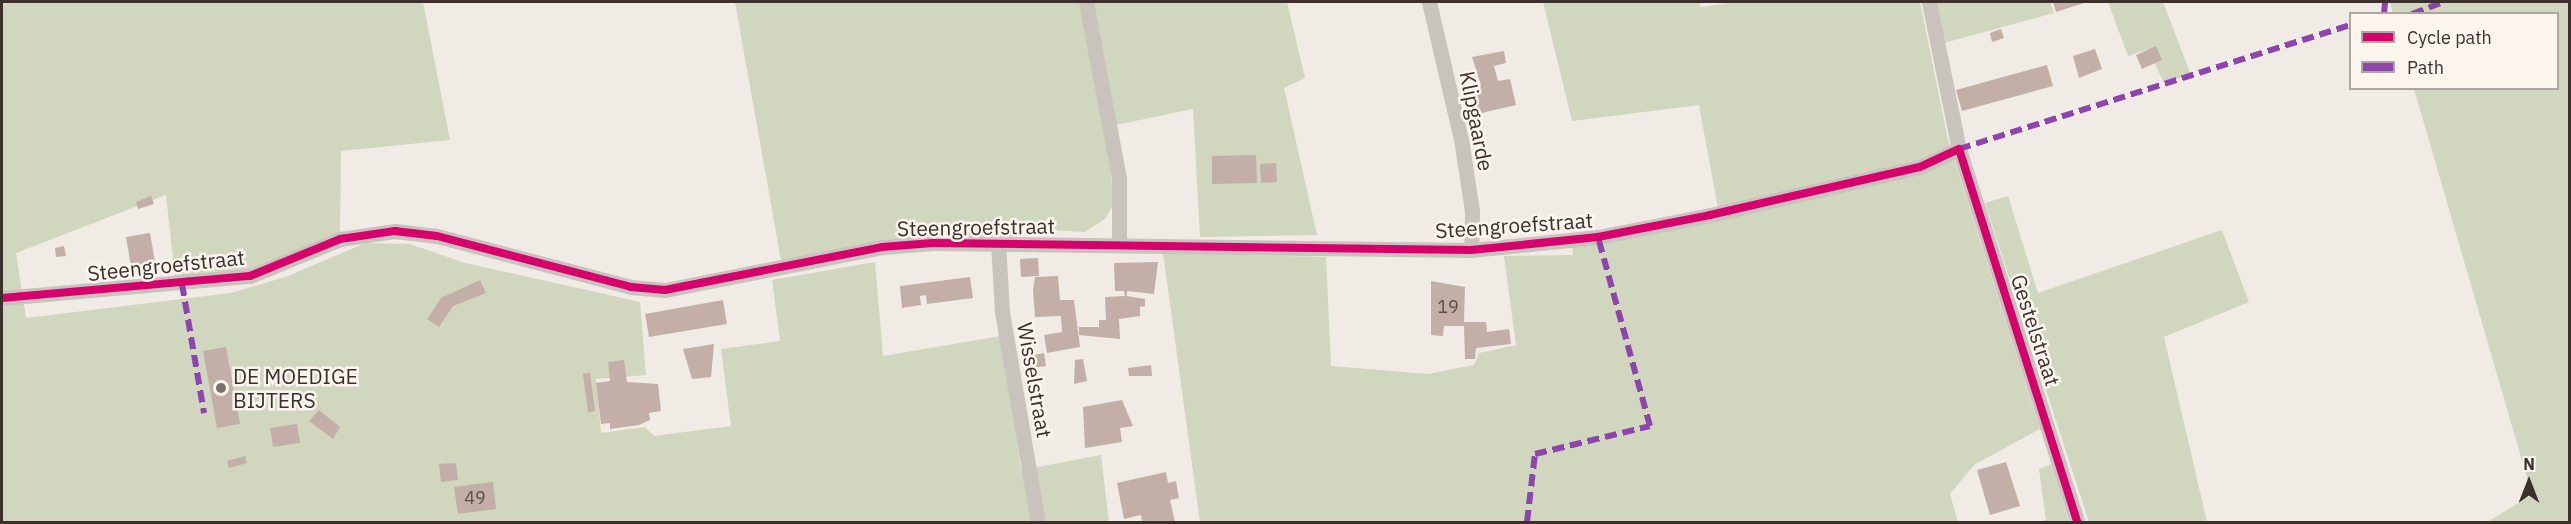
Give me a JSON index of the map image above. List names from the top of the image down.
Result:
{
  "streets": {
    "street": [
      "Klipgaarde",
      "Steengroefstraat",
      "Gestelstraat",
      "Wisselstraat"
    ]
  },
  "crossings": [
    ["Klipgaarde", "Steengroefstraat"],
    ["Steengroefstraat", "Gestelstraat"],
    ["Steengroefstraat", "Wisselstraat"]
  ],
  "places": ["DE MOEDIGE BIJTERS"],
  "house_numbers": ["19", "49"],
  "legend": ["Cycle path", "Path"],
  "north": "top"
}
